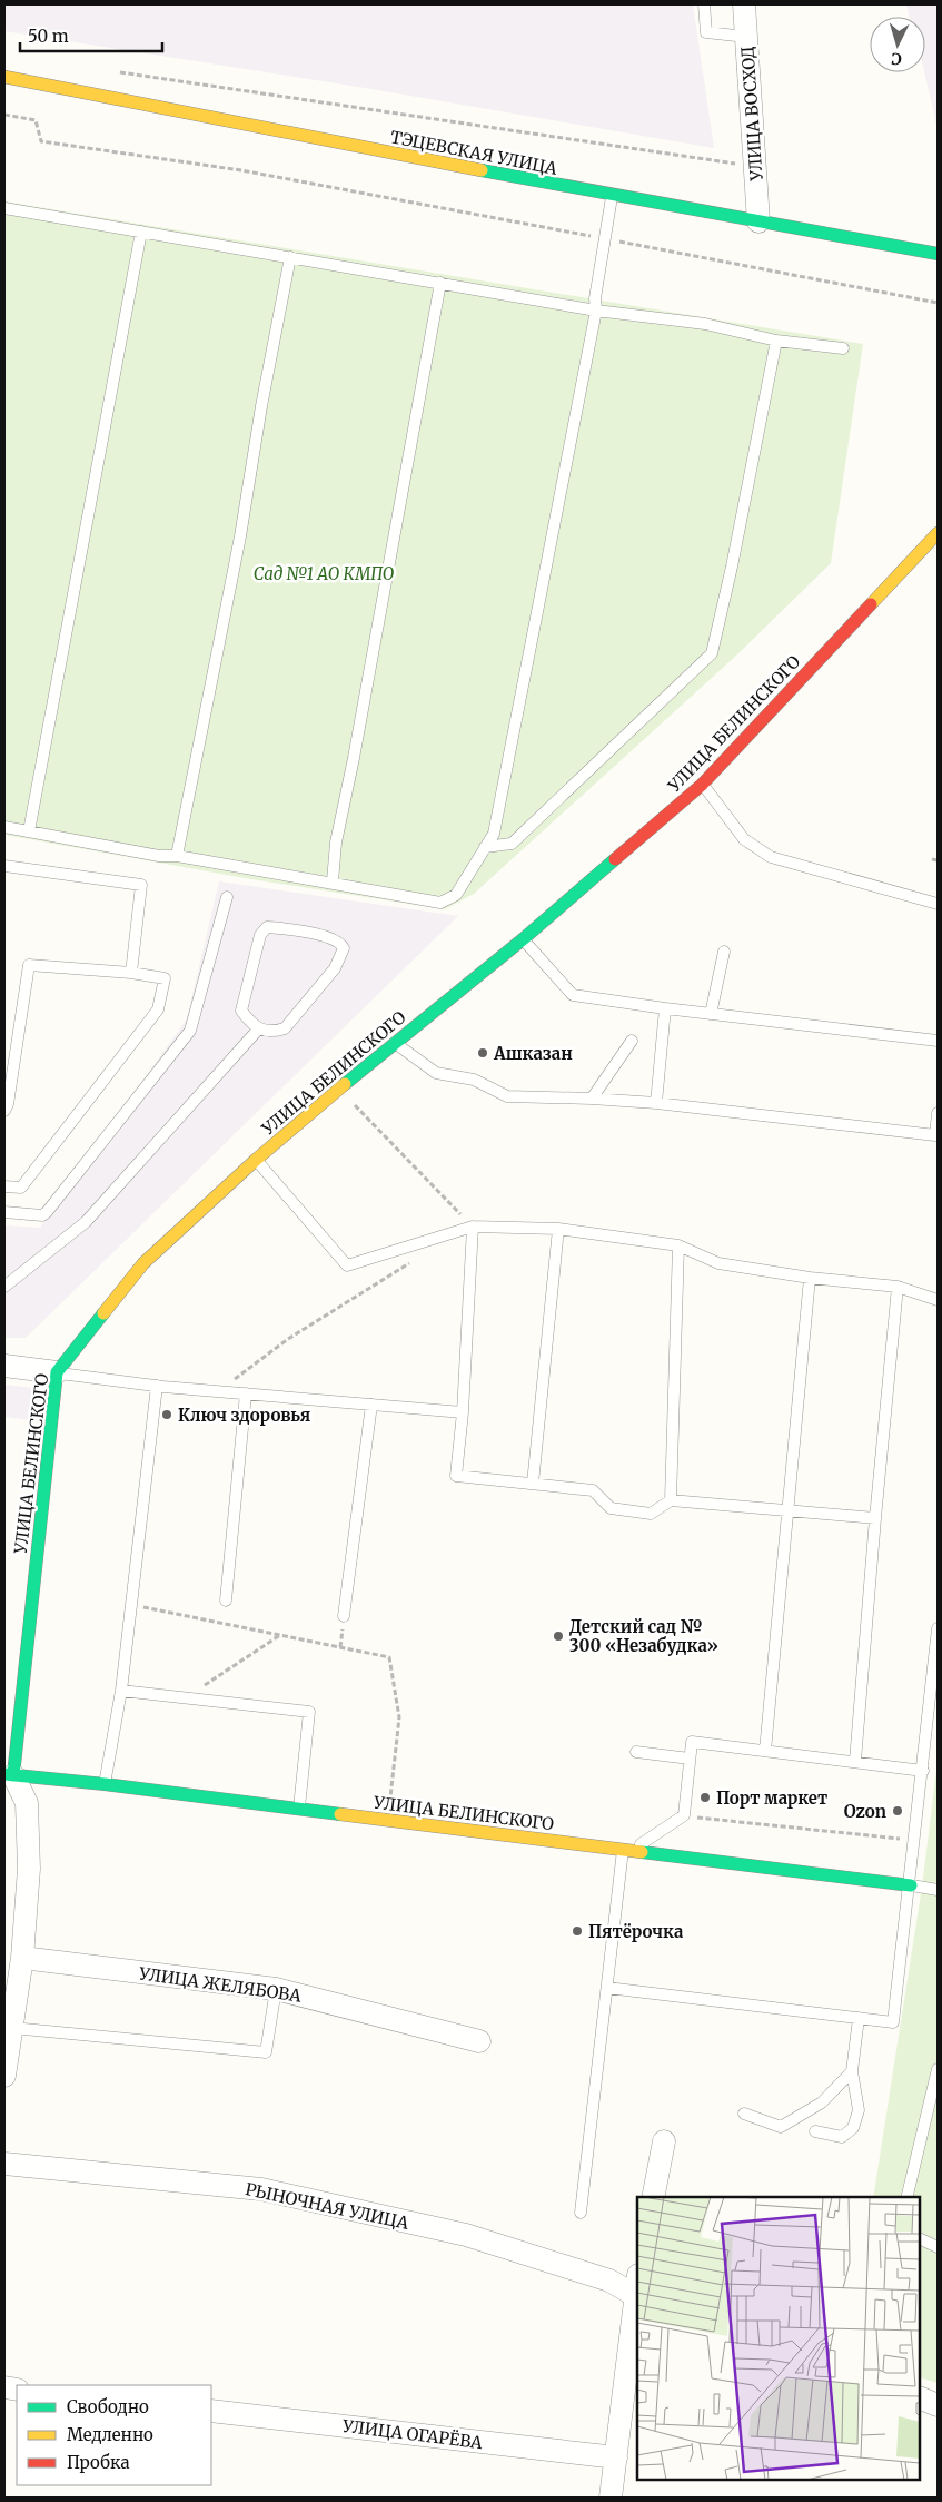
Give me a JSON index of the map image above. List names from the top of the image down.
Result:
{
  "streets": {
    "street": [
      "УЛИЦА ВОСХОД",
      "ТЭЦЕВСКАЯ УЛИЦА",
      "УЛИЦА БЕЛИНСКОГО",
      "УЛИЦА ЖЕЛЯБОВА",
      "РЫНОЧНАЯ УЛИЦА",
      "УЛИЦА ОГАРЁВА"
    ]
  },
  "crossings": [
    ["УЛИЦА ВОСХОД", "ТЭЦЕВСКАЯ УЛИЦА"]
  ],
  "parks": ["Сад №1 АО КМПО"],
  "places": [
    "Ашказан",
    "Ключ здоровья",
    "Детский сад № 300 «Незабудка»",
    "Порт маркет",
    "Ozon",
    "Пятёрочка"
  ],
  "legend": ["Свободно", "Медленно", "Пробка"],
  "scale_bar": "50 m",
  "north": "bottom"
}
